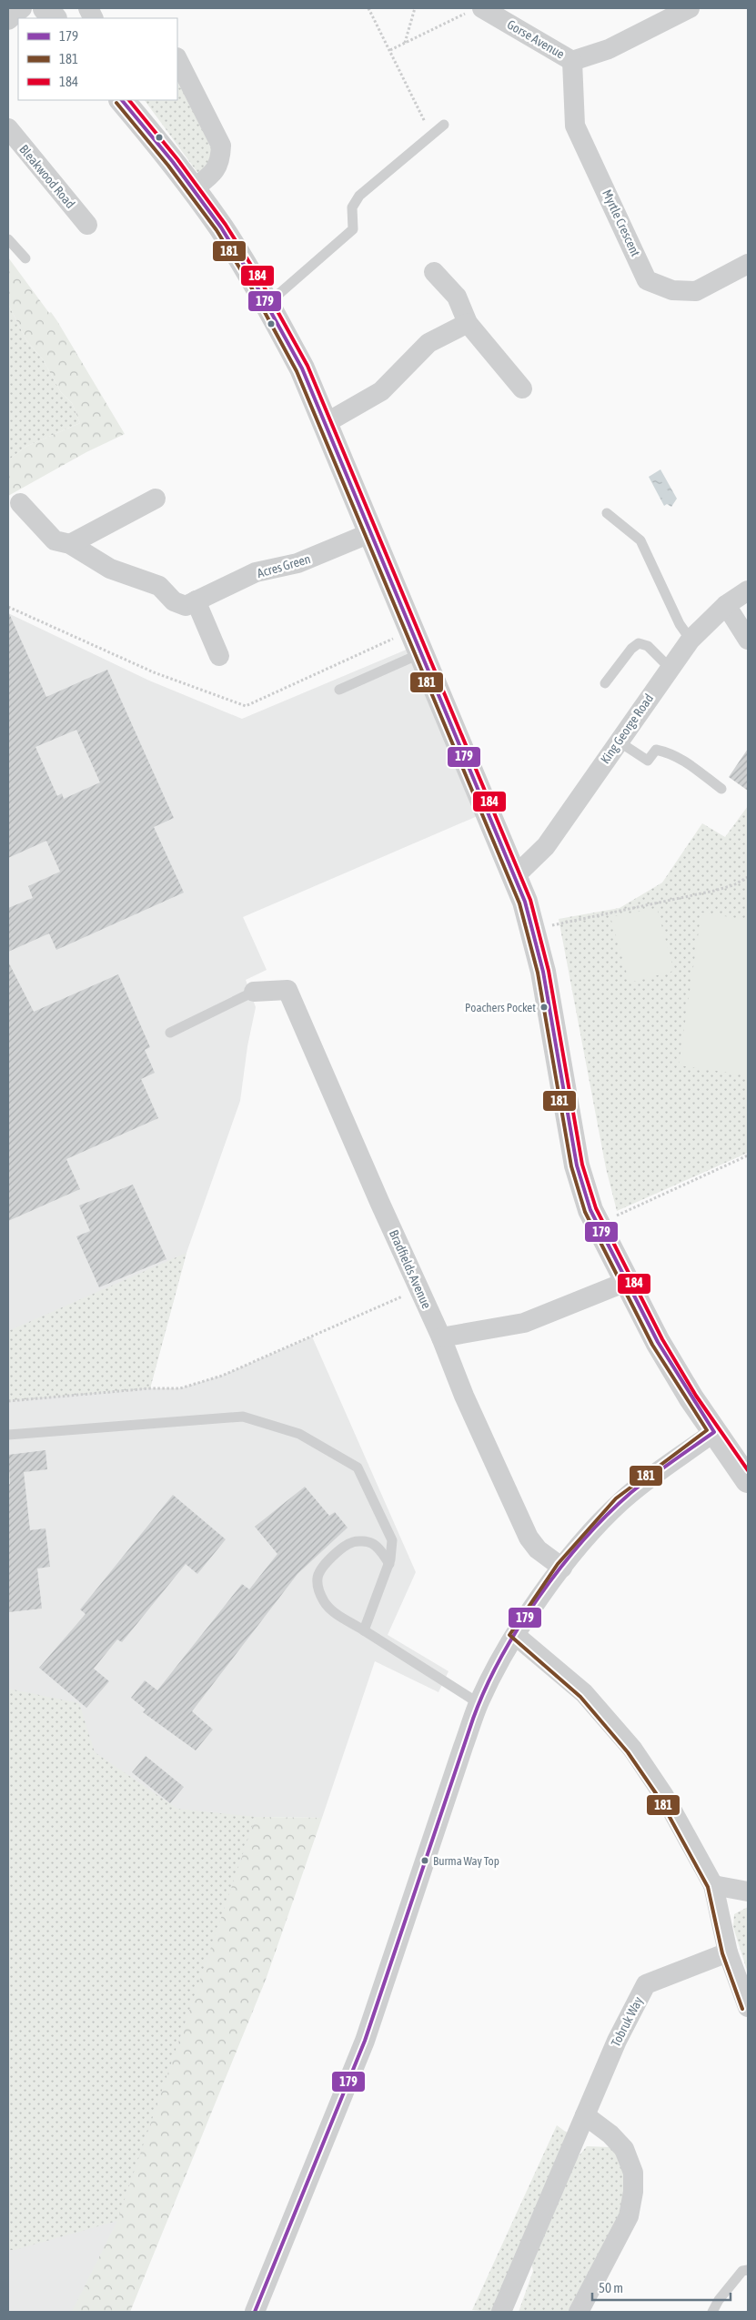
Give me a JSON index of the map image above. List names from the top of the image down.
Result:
{
  "streets": {
    "street": [
      "Gorse Avenue",
      "Bleakwood Road",
      "Myrtle Crescent",
      "Acres Green",
      "King George Road",
      "Bradfields Avenue",
      "Tobruk Way"
    ]
  },
  "crossings": [
    ["Gorse Avenue", "Myrtle Crescent"]
  ],
  "places": ["Poachers Pocket", "Burma Way Top"],
  "lines": ["transit line 179", "transit line 184", "transit line 181"],
  "legend": ["179", "181", "184"],
  "scale_bar": "50 m"
}
